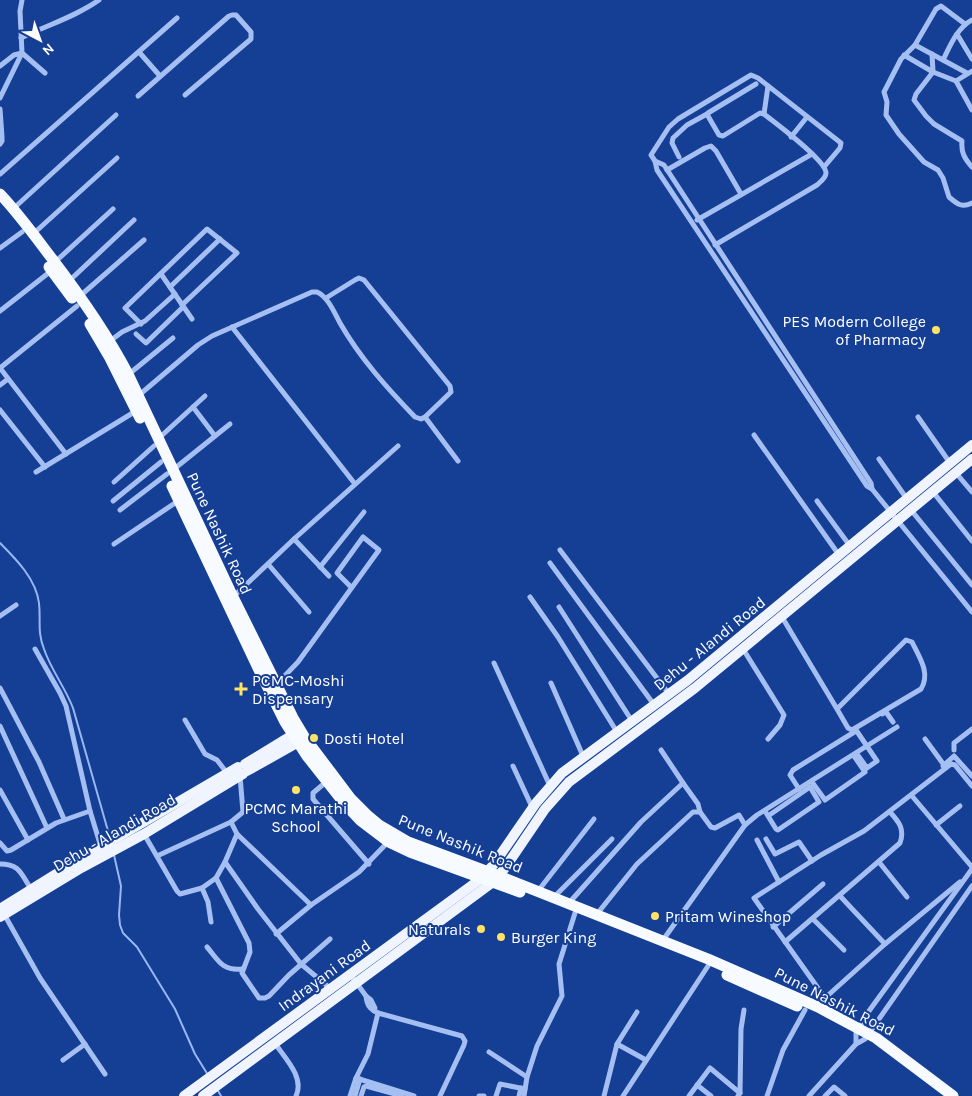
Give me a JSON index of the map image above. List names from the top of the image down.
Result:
{
  "streets": {
    "highway": ["Pune Nashik Road"],
    "main road": ["Dehu - Alandi Road", "Indrayani Road"]
  },
  "crossings": [
    ["Pune Nashik Road", "Dehu - Alandi Road"],
    ["Pune Nashik Road", "Indrayani Road"],
    ["Dehu - Alandi Road", "Indrayani Road"]
  ],
  "places": {
    "other": [
      "PES Modern College of Pharmacy",
      "Dosti Hotel",
      "PCMC Marathi School",
      "Pritam Wineshop",
      "Naturals",
      "Burger King"
    ],
    "health": ["PCMC-Moshi Dispensary"]
  },
  "north": "bottom right"
}
